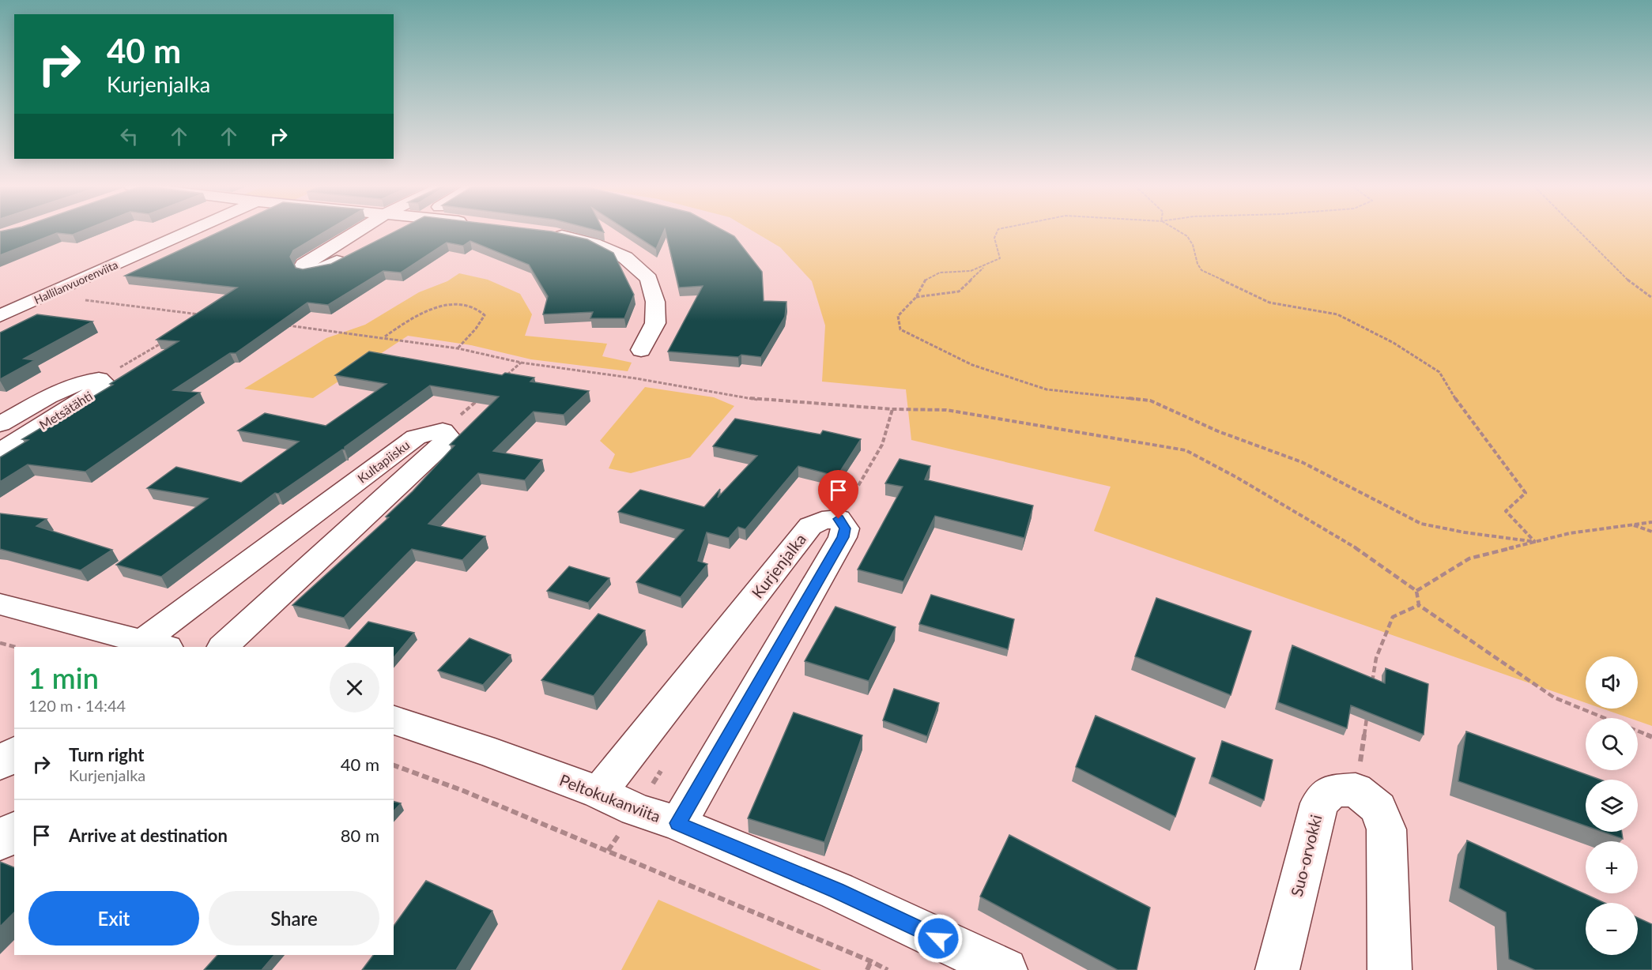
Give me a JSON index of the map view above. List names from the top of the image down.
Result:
{
  "streets": {
    "street": [
      "Hallilanvuorenviita",
      "Metsätähti",
      "Kultapiisku",
      "Kurjenjalka",
      "Peltokukanviita",
      "Suo-orvokki"
    ]
  },
  "crossings": [
    ["Kurjenjalka", "Peltokukanviita"]
  ],
  "page": {
    "turn": ["40 m", "Kurjenjalka"],
    "heading": ["1 min", "120 m · 14:44"],
    "map_buttons": ["+", "−"],
    "list": [
      {
        "name": "Turn right",
        "note": "Kurjenjalka",
        "value": "40 m"
      },
      {
        "name": "Arrive at destination",
        "value": "80 m"
      }
    ],
    "buttons": ["Exit", "Share"]
  }
}
